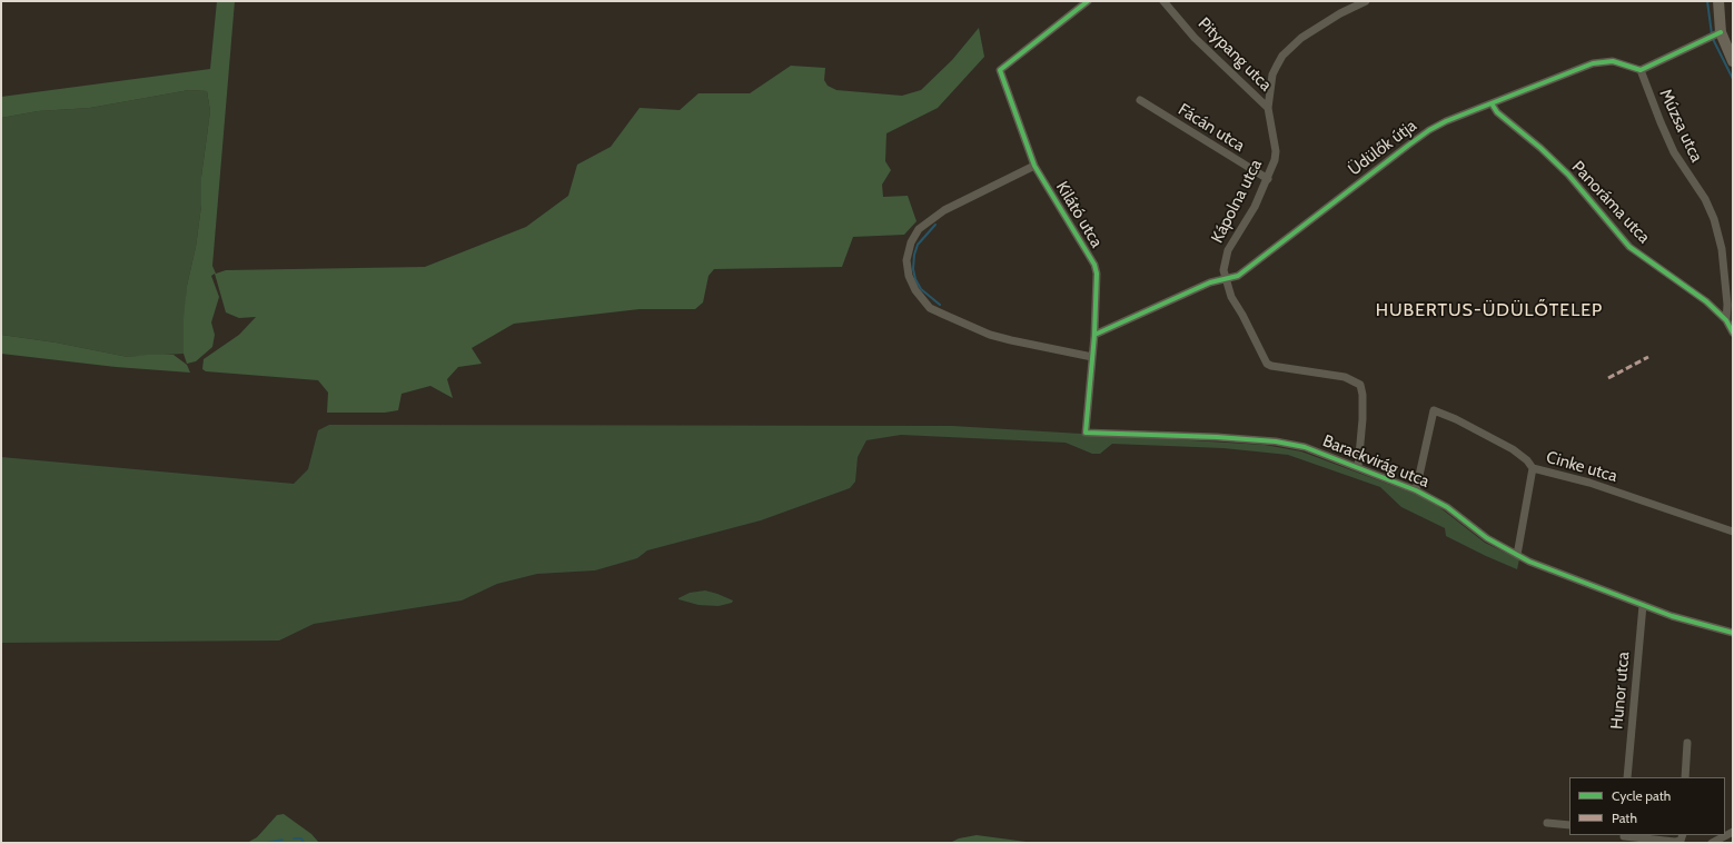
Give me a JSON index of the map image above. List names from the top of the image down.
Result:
{
  "streets": {
    "street": [
      "Pitypang utca",
      "Múzsa utca",
      "Fácán utca",
      "Üdülők útja",
      "Kápolna utca",
      "Panoráma utca",
      "Kilátó utca",
      "Barackvirág utca",
      "Cinke utca",
      "Hunor utca"
    ]
  },
  "crossings": [
    ["Pitypang utca", "Kápolna utca"],
    ["Múzsa utca", "Üdülők útja"],
    ["Múzsa utca", "Panoráma utca"],
    ["Fácán utca", "Kápolna utca"],
    ["Üdülők útja", "Kápolna utca"],
    ["Üdülők útja", "Panoráma utca"],
    ["Üdülők útja", "Kilátó utca"],
    ["Kilátó utca", "Barackvirág utca"],
    ["Barackvirág utca", "Cinke utca"],
    ["Barackvirág utca", "Hunor utca"]
  ],
  "districts": ["HUBERTUS-ÜDÜLŐTELEP"],
  "legend": ["Cycle path", "Path"]
}
